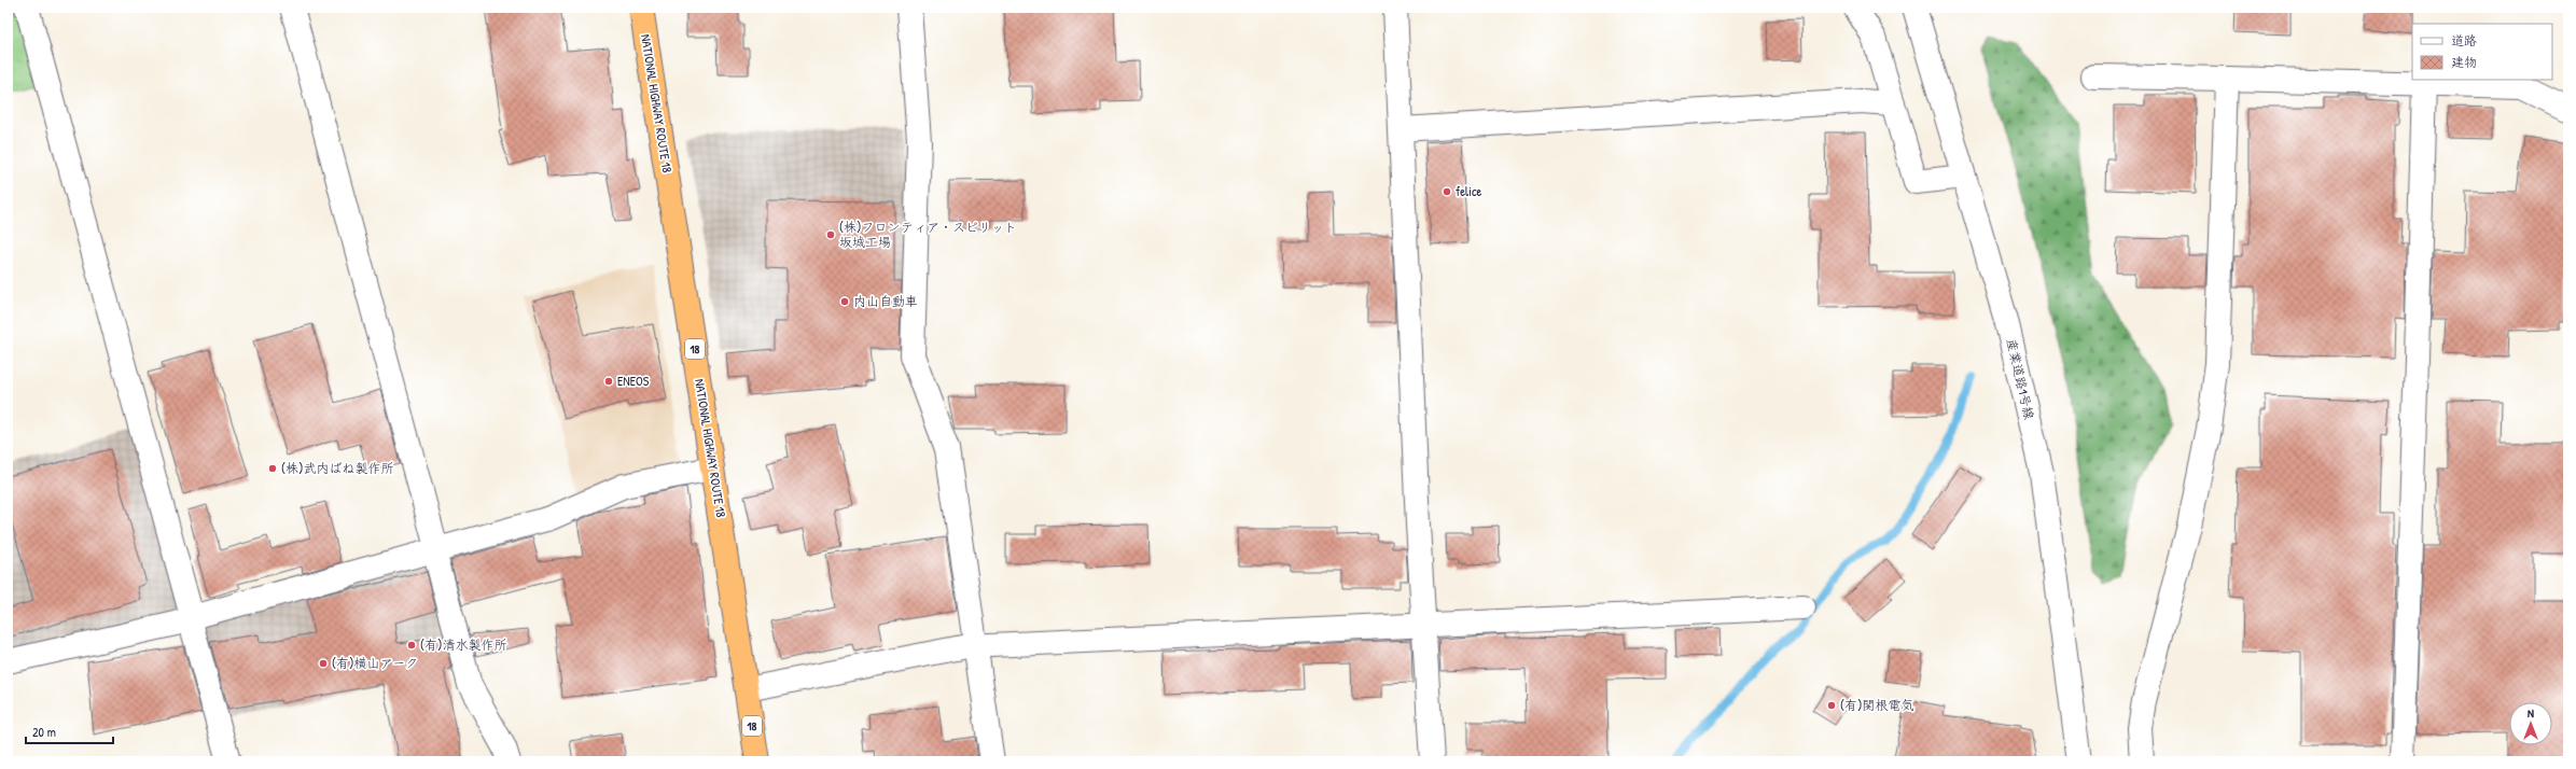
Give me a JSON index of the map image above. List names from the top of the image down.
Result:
{
  "streets": {
    "highway": ["NATIONAL HIGHWAY ROUTE 18", "18"],
    "street": ["産業道路1号線"]
  },
  "places": [
    "felice",
    "(株)フロンティア・スピリット 坂城工場",
    "内山自動車",
    "ENEOS",
    "(株)武内ばね製作所",
    "(有)清水製作所",
    "(有)横山アーク",
    "(有)関根電気"
  ],
  "legend": ["道路", "建物"],
  "scale_bar": "20 m",
  "north": "top"
}
